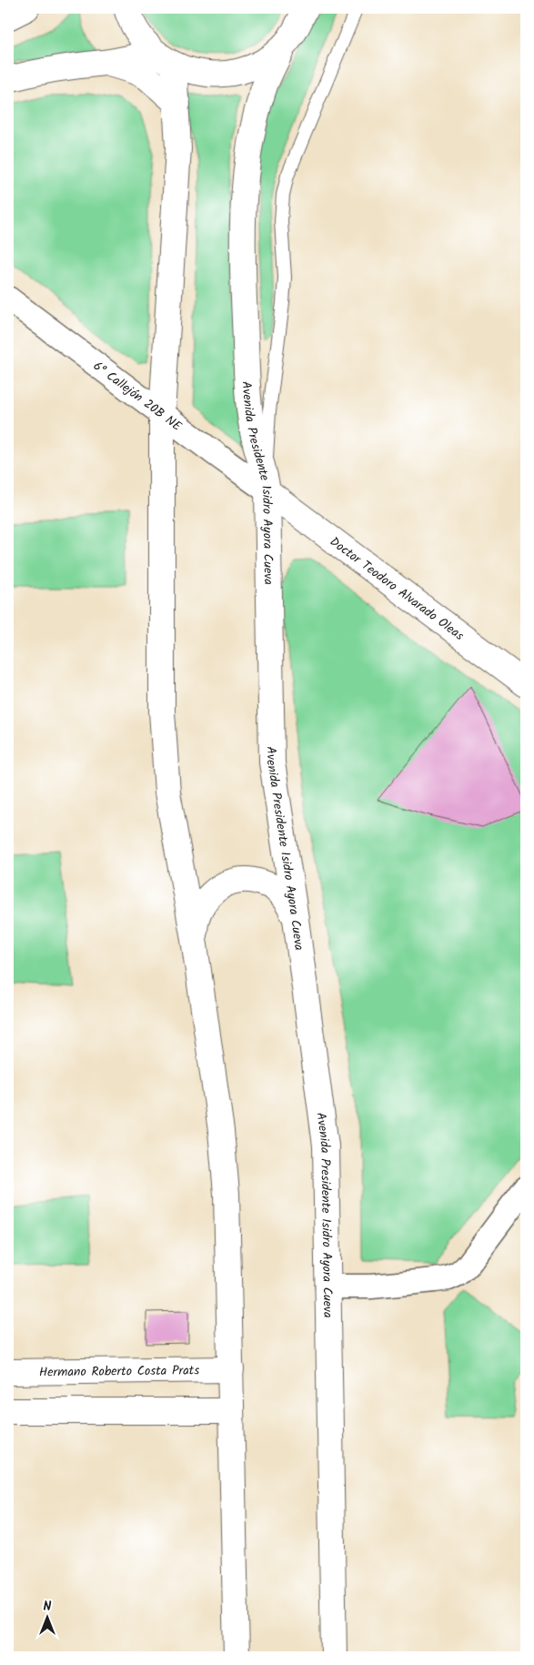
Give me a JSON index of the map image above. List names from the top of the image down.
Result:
{
  "streets": {
    "main road": ["Avenida Presidente Isidro Ayora Cueva", "Doctor Teodoro Alvarado Oleas", "Hermano Roberto Costa Prats"],
    "street": ["6° Callejón 20B NE"]
  },
  "crossings": [
    ["6° Callejón 20B NE", "Avenida Presidente Isidro Ayora Cueva"],
    ["6° Callejón 20B NE", "Doctor Teodoro Alvarado Oleas"],
    ["Avenida Presidente Isidro Ayora Cueva", "Doctor Teodoro Alvarado Oleas"]
  ],
  "north": "top"
}
